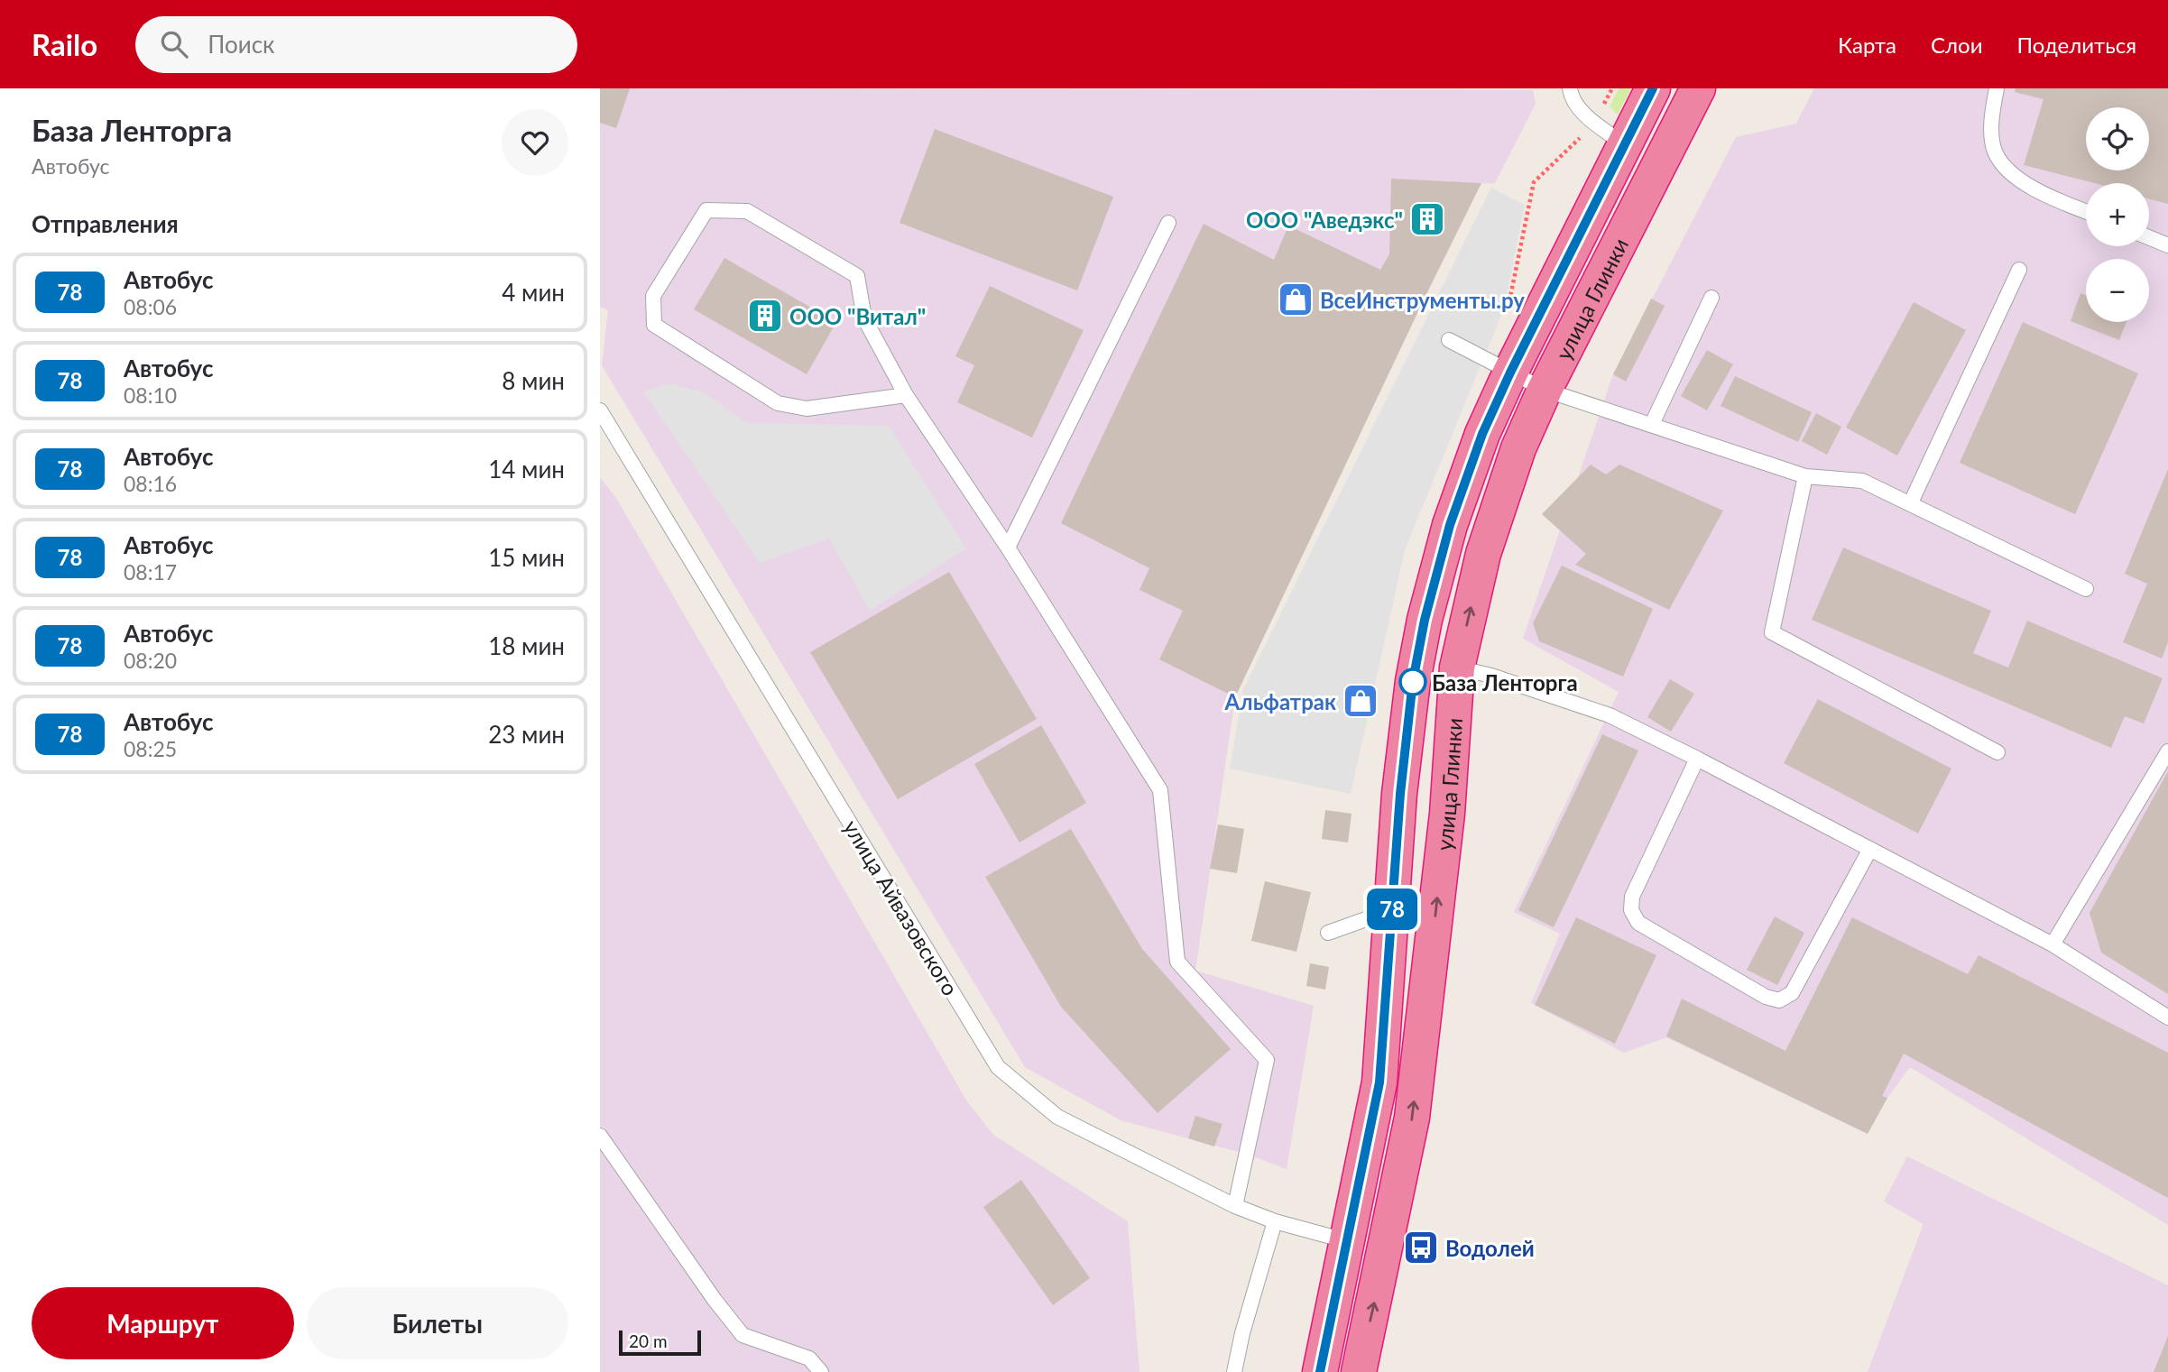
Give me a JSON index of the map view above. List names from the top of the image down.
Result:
{
  "streets": {
    "highway": ["улица Глинки"],
    "lane": ["улица Айвазовского"]
  },
  "crossings": [
    ["улица Глинки", "улица Айвазовского"]
  ],
  "places": {
    "building": ["ООО \"Аведэкс\"", "ООО \"Витал\""],
    "shop": ["ВсеИнструменты.ру", "Альфатрак"],
    "other": ["База Ленторга"],
    "bus stop": ["Водолей"]
  },
  "lines": ["bus line 78"],
  "scale_bar": "20 m",
  "page": {
    "header": "Railo",
    "search": "Поиск",
    "nav": ["Карта", "Слои", "Поделиться"],
    "heading": [
      ["База Ленторга", "Автобус"],
      "Отправления"
    ],
    "on_map": "78",
    "map_buttons": ["+", "−"],
    "list": [
      {
        "mark": "78",
        "name": "Автобус",
        "note": "08:06",
        "value": "4 мин"
      },
      {
        "mark": "78",
        "name": "Автобус",
        "note": "08:10",
        "value": "8 мин"
      },
      {
        "mark": "78",
        "name": "Автобус",
        "note": "08:16",
        "value": "14 мин"
      },
      {
        "mark": "78",
        "name": "Автобус",
        "note": "08:17",
        "value": "15 мин"
      },
      {
        "mark": "78",
        "name": "Автобус",
        "note": "08:20",
        "value": "18 мин"
      },
      {
        "mark": "78",
        "name": "Автобус",
        "note": "08:25",
        "value": "23 мин"
      }
    ],
    "buttons": ["Маршрут", "Билеты"],
    "scale": "20 m"
  }
}
